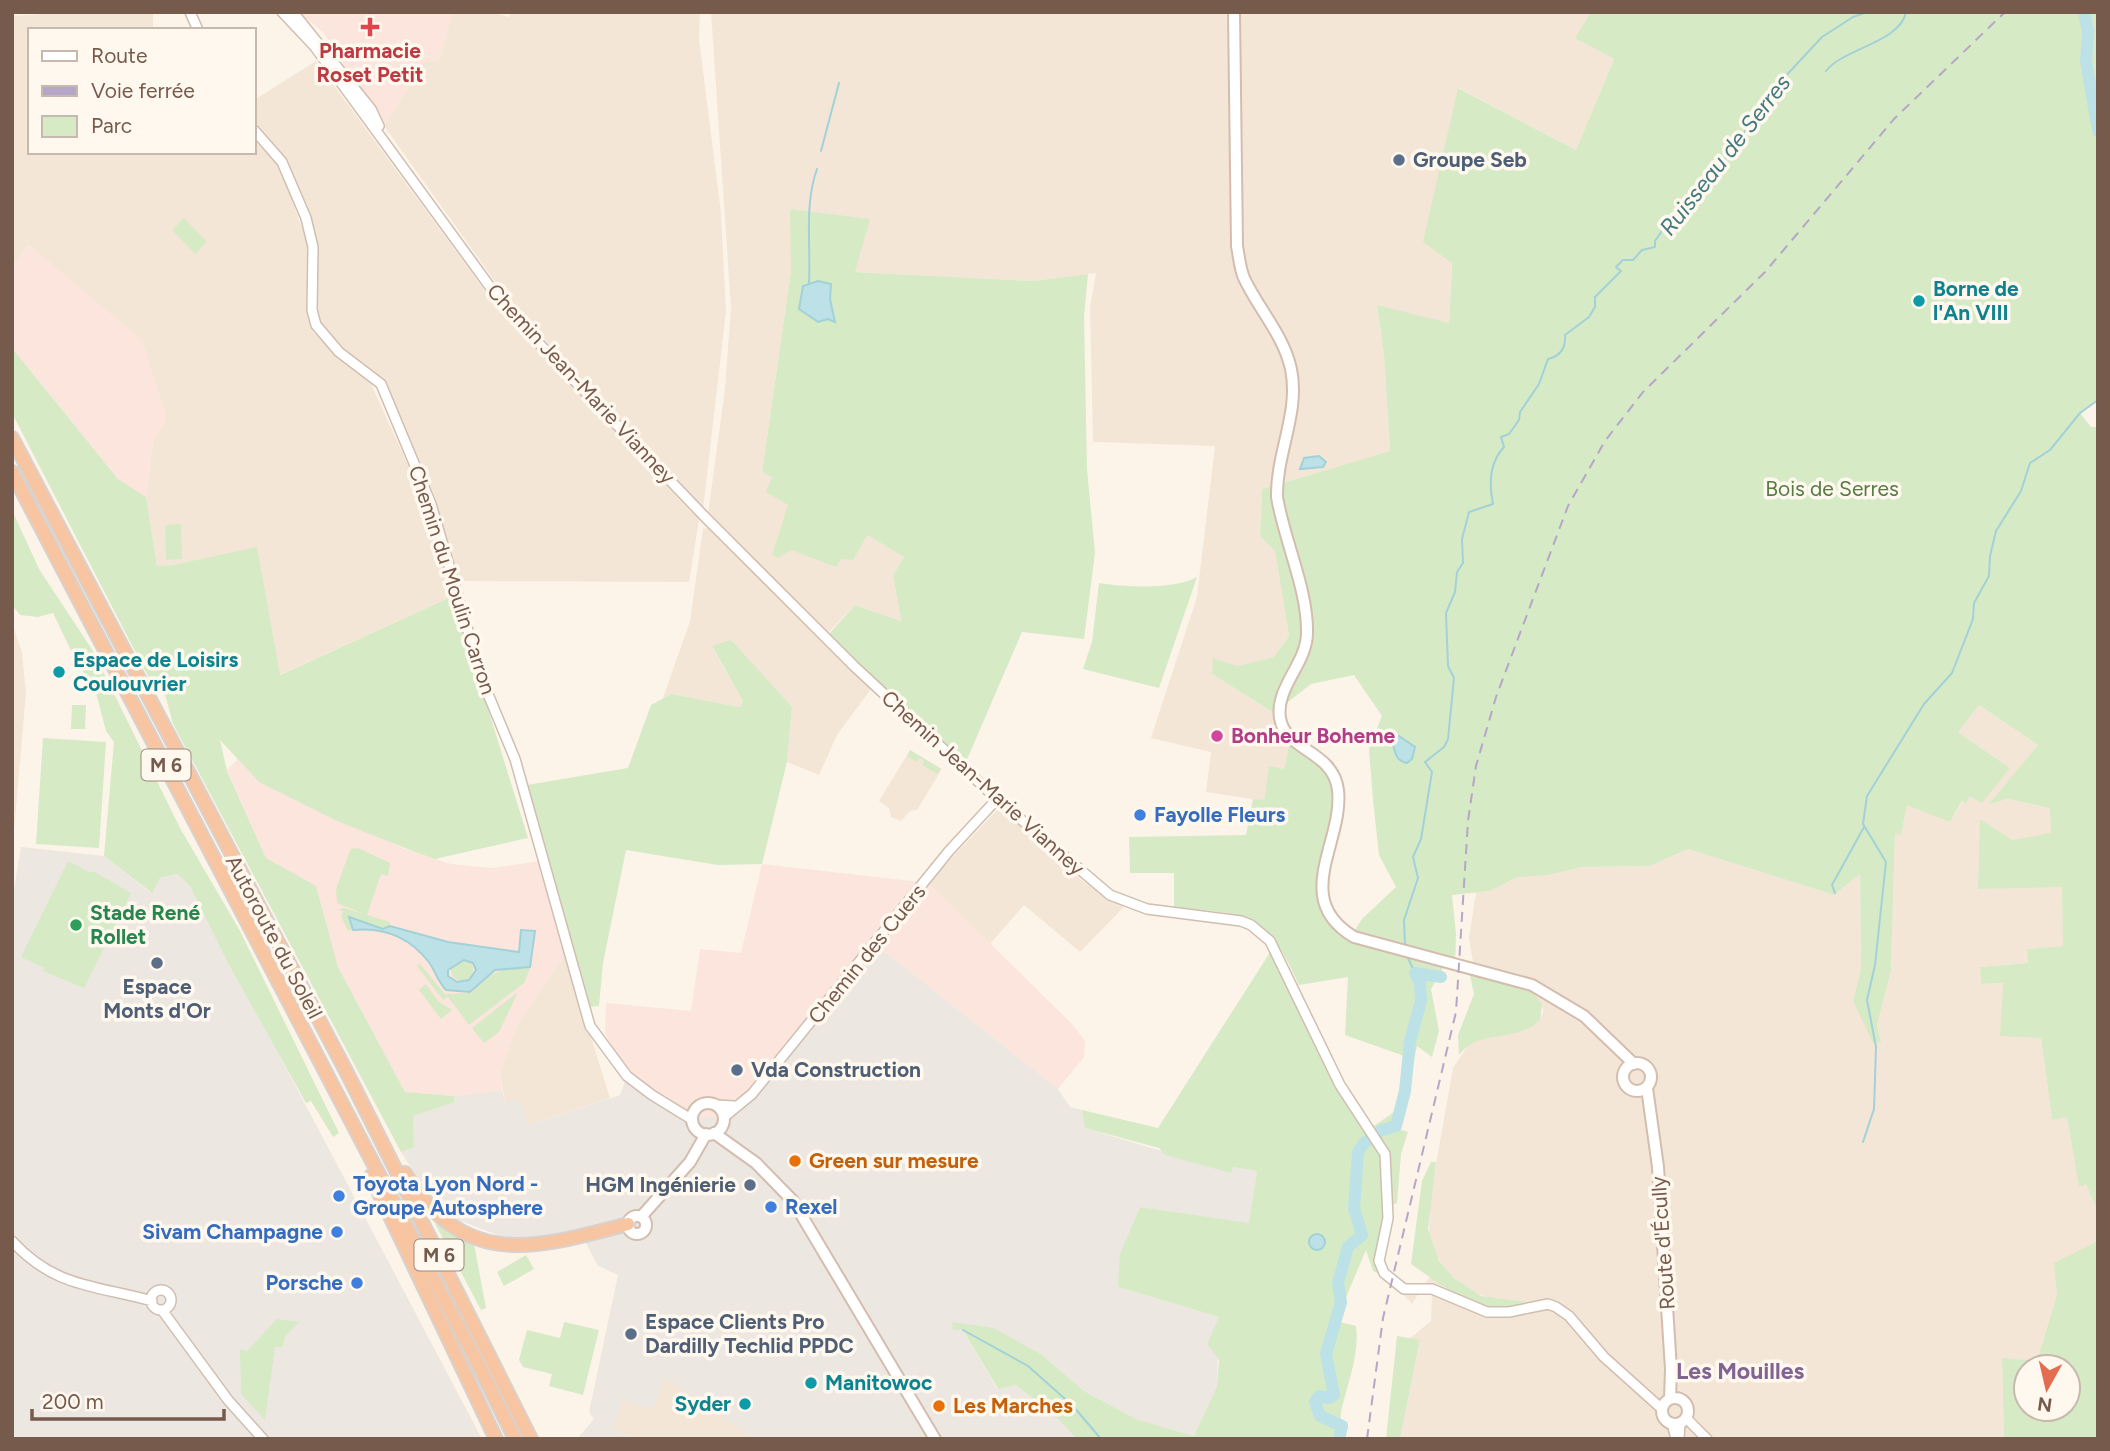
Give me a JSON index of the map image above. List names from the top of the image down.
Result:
{
  "streets": {
    "highway": ["M 6", "Autoroute du Soleil"],
    "main road": ["Route d'Écully"],
    "street": ["Chemin Jean-Marie Vianney", "Chemin du Moulin Carron", "Chemin des Cuers"]
  },
  "crossings": [
    ["Chemin Jean-Marie Vianney", "Chemin des Cuers"],
    ["Chemin Jean-Marie Vianney", "Route d'Écully"]
  ],
  "districts": ["Les Mouilles"],
  "water": ["Ruisseau de Serres"],
  "parks": ["Bois de Serres"],
  "places": {
    "health": ["Pharmacie Roset Petit"],
    "other": [
      "Groupe Seb",
      "Borne de l'An VIII",
      "Espace de Loisirs Coulouvrier",
      "Bonheur Boheme",
      "Fayolle Fleurs",
      "Stade René Rollet",
      "Espace Monts d'Or",
      "Vda Construction",
      "Green sur mesure",
      "HGM Ingénierie",
      "Toyota Lyon Nord - Groupe Autosphere",
      "Rexel",
      "Sivam Champagne",
      "Porsche",
      "Espace Clients Pro Dardilly Techlid PPDC",
      "Manitowoc",
      "Syder",
      "Les Marches"
    ]
  },
  "legend": ["Route", "Voie ferrée", "Parc"],
  "scale_bar": "200 m",
  "north": "bottom"
}
